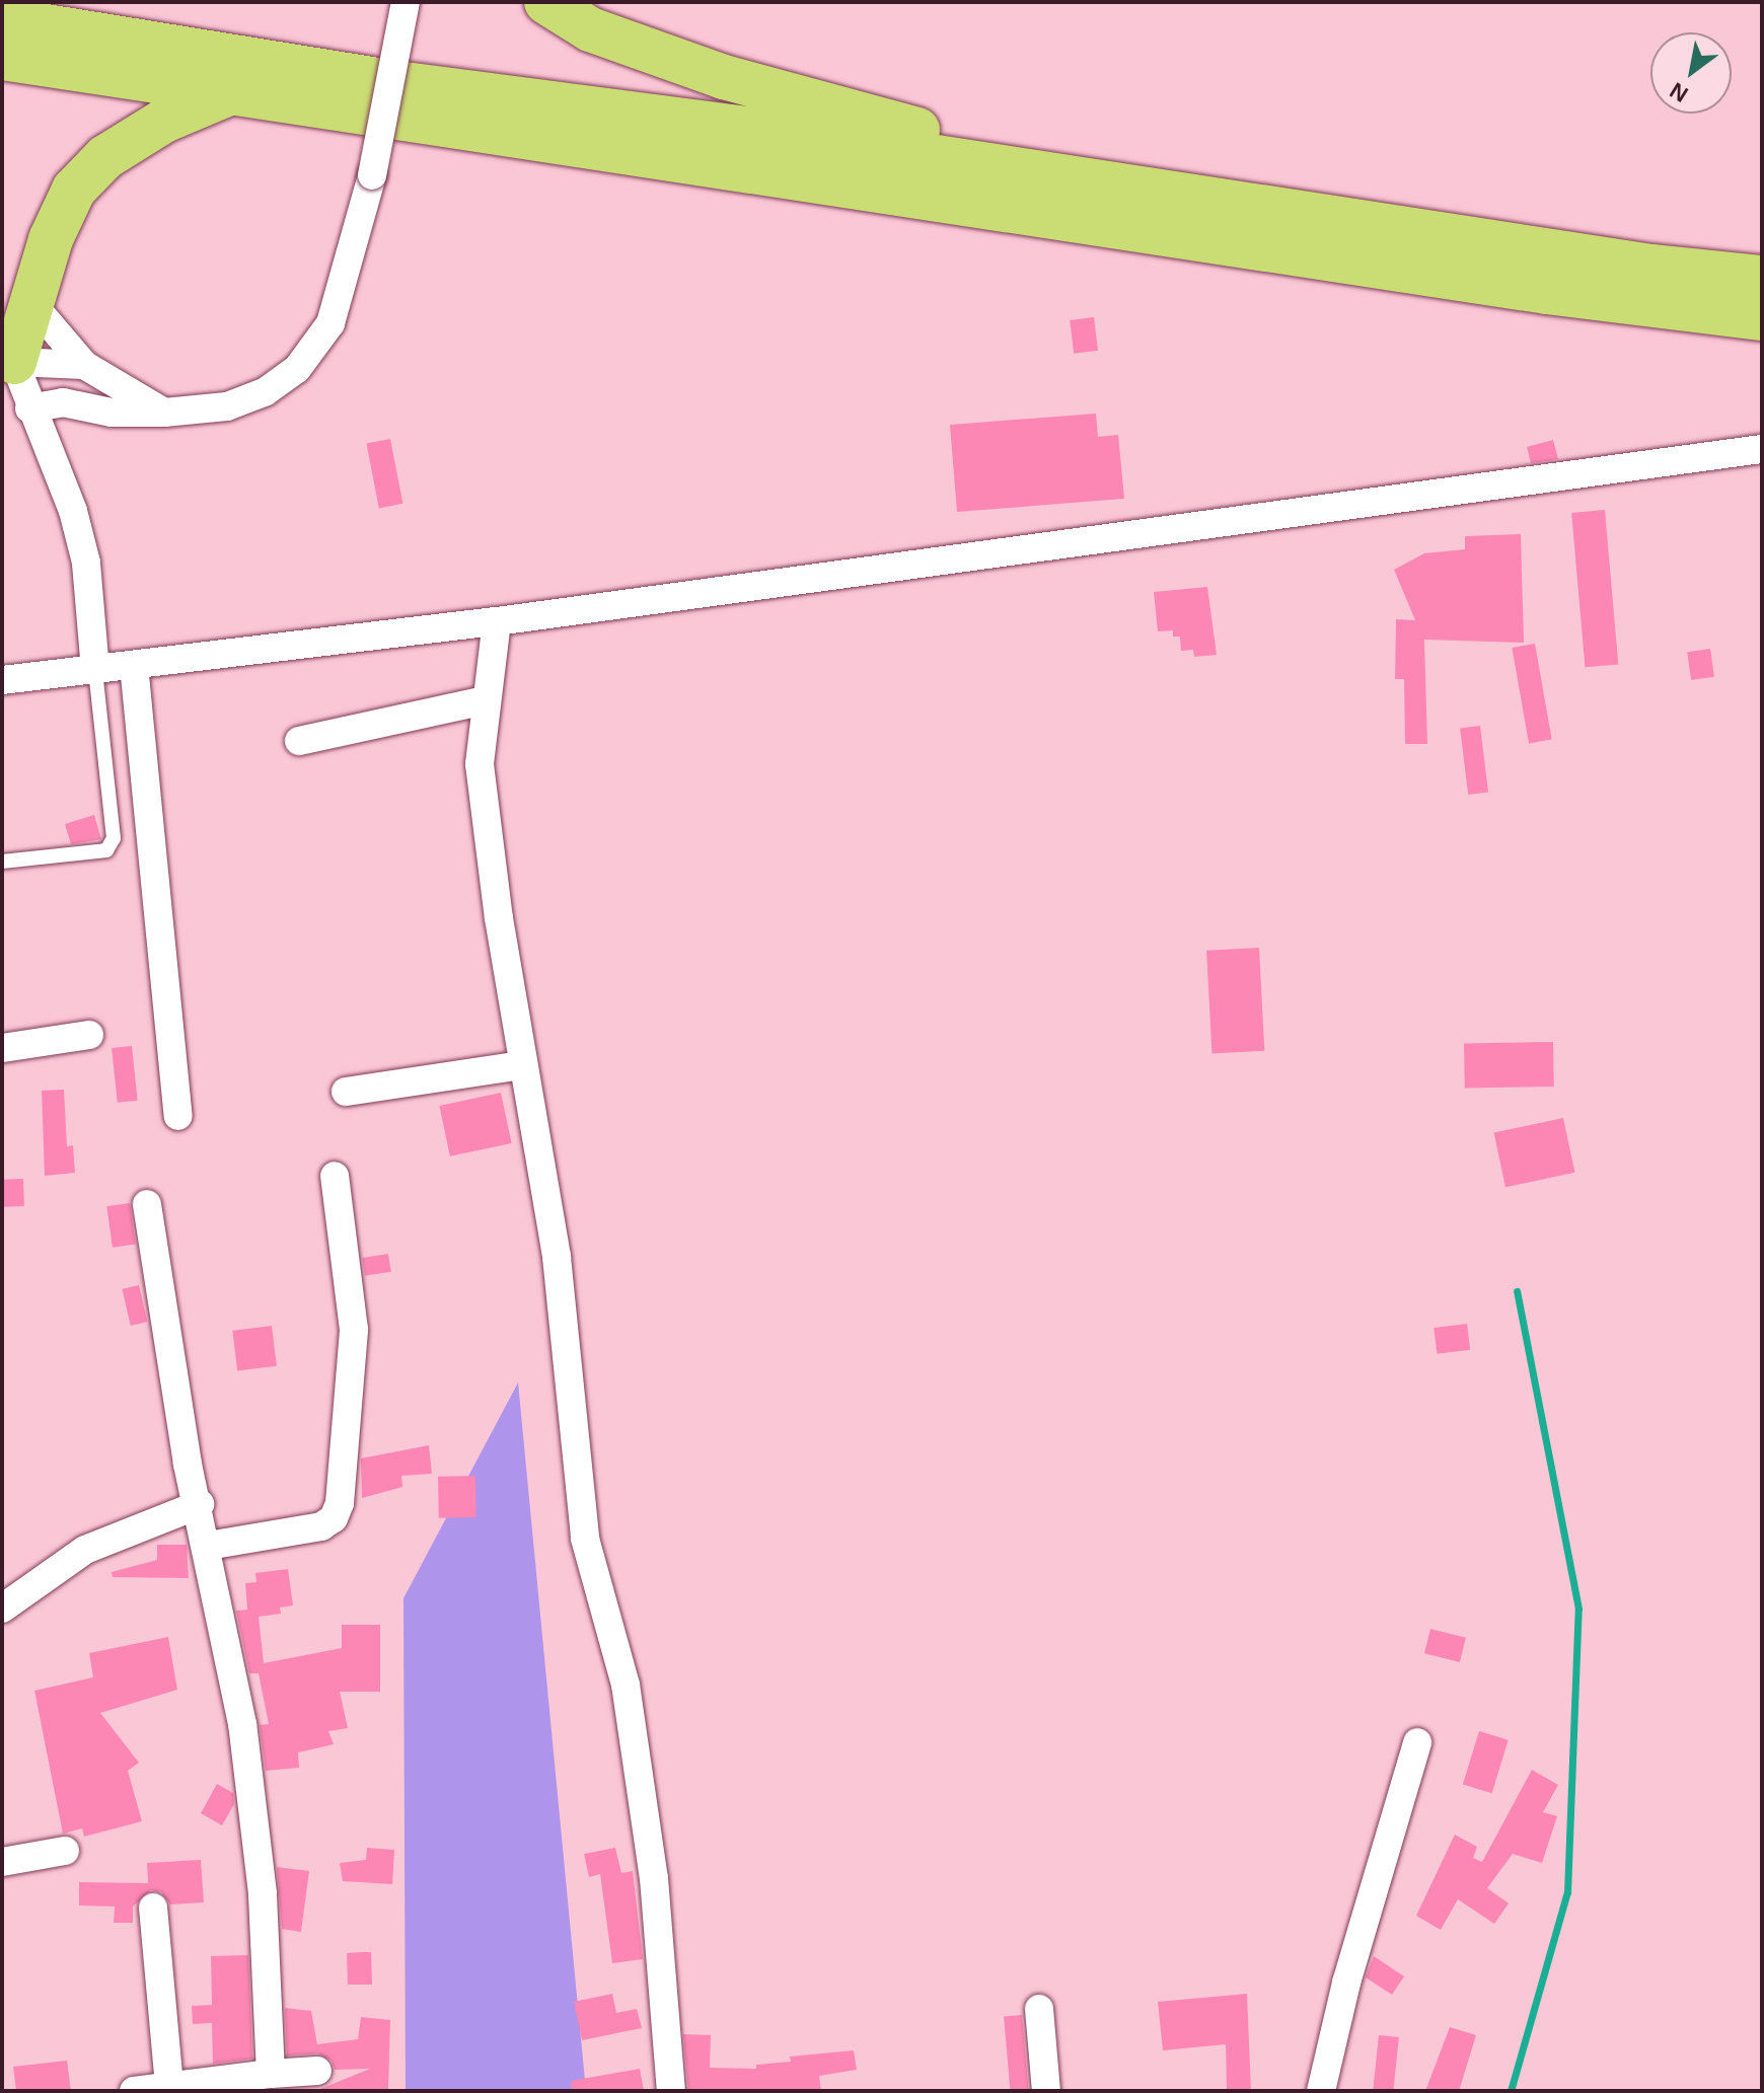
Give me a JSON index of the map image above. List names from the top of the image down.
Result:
{
  "north": "bottom left"
}
